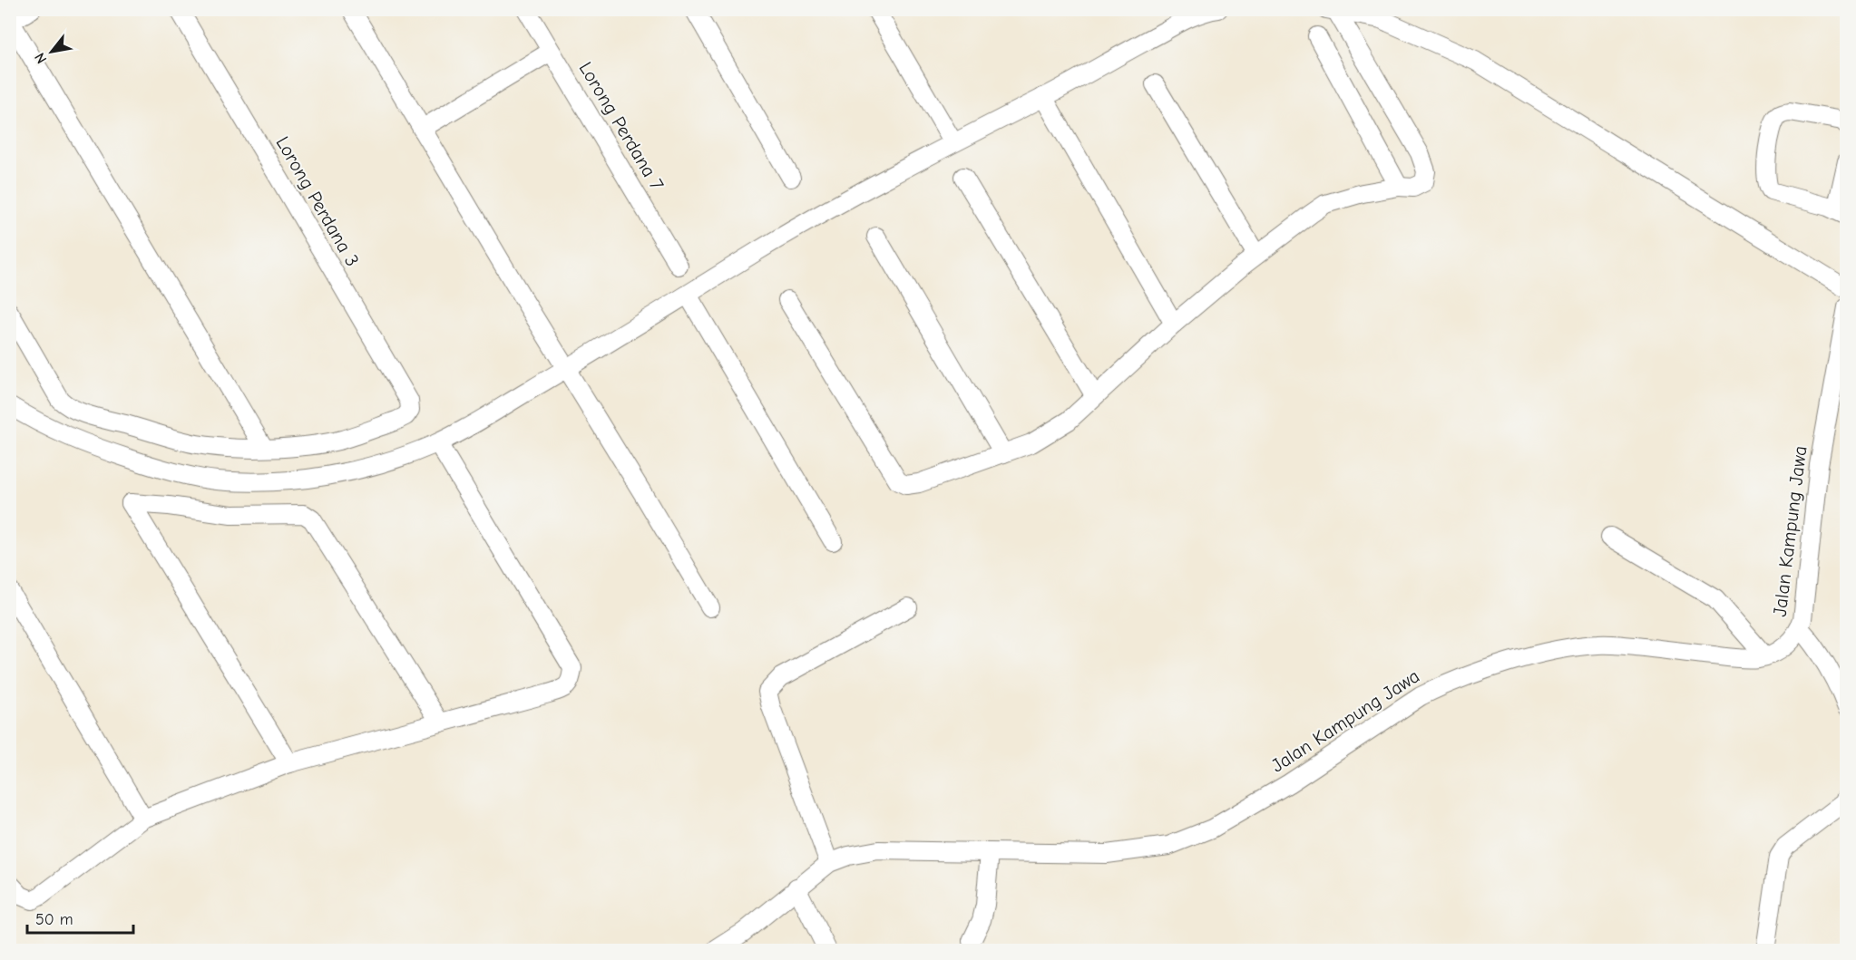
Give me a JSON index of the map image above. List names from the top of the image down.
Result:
{
  "streets": {
    "street": ["Lorong Perdana 7", "Lorong Perdana 3", "Jalan Kampung Jawa"]
  },
  "scale_bar": "50 m",
  "north": "bottom left"
}
